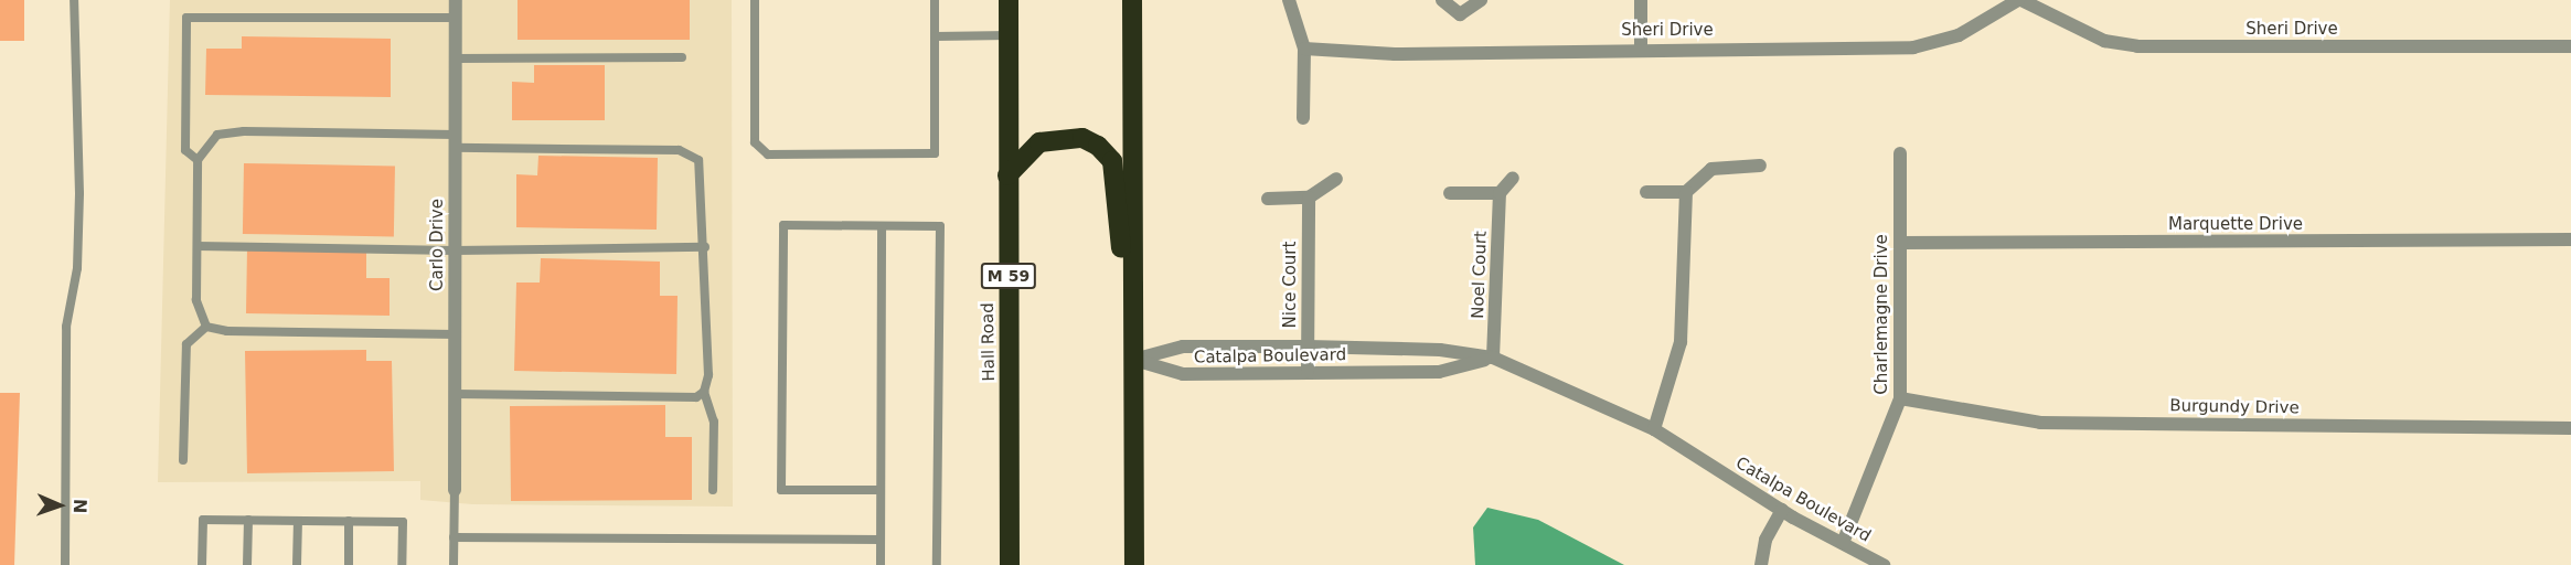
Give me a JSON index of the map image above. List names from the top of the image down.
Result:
{
  "streets": {
    "highway": ["M 59", "Hall Road"],
    "street": [
      "Sheri Drive",
      "Marquette Drive",
      "Carlo Drive",
      "Noel Court",
      "Nice Court",
      "Charlemagne Drive",
      "Catalpa Boulevard",
      "Burgundy Drive"
    ]
  },
  "crossings": [
    ["Marquette Drive", "Charlemagne Drive"],
    ["Noel Court", "Catalpa Boulevard"],
    ["Nice Court", "Catalpa Boulevard"],
    ["Charlemagne Drive", "Catalpa Boulevard"],
    ["Charlemagne Drive", "Burgundy Drive"]
  ],
  "north": "right"
}
